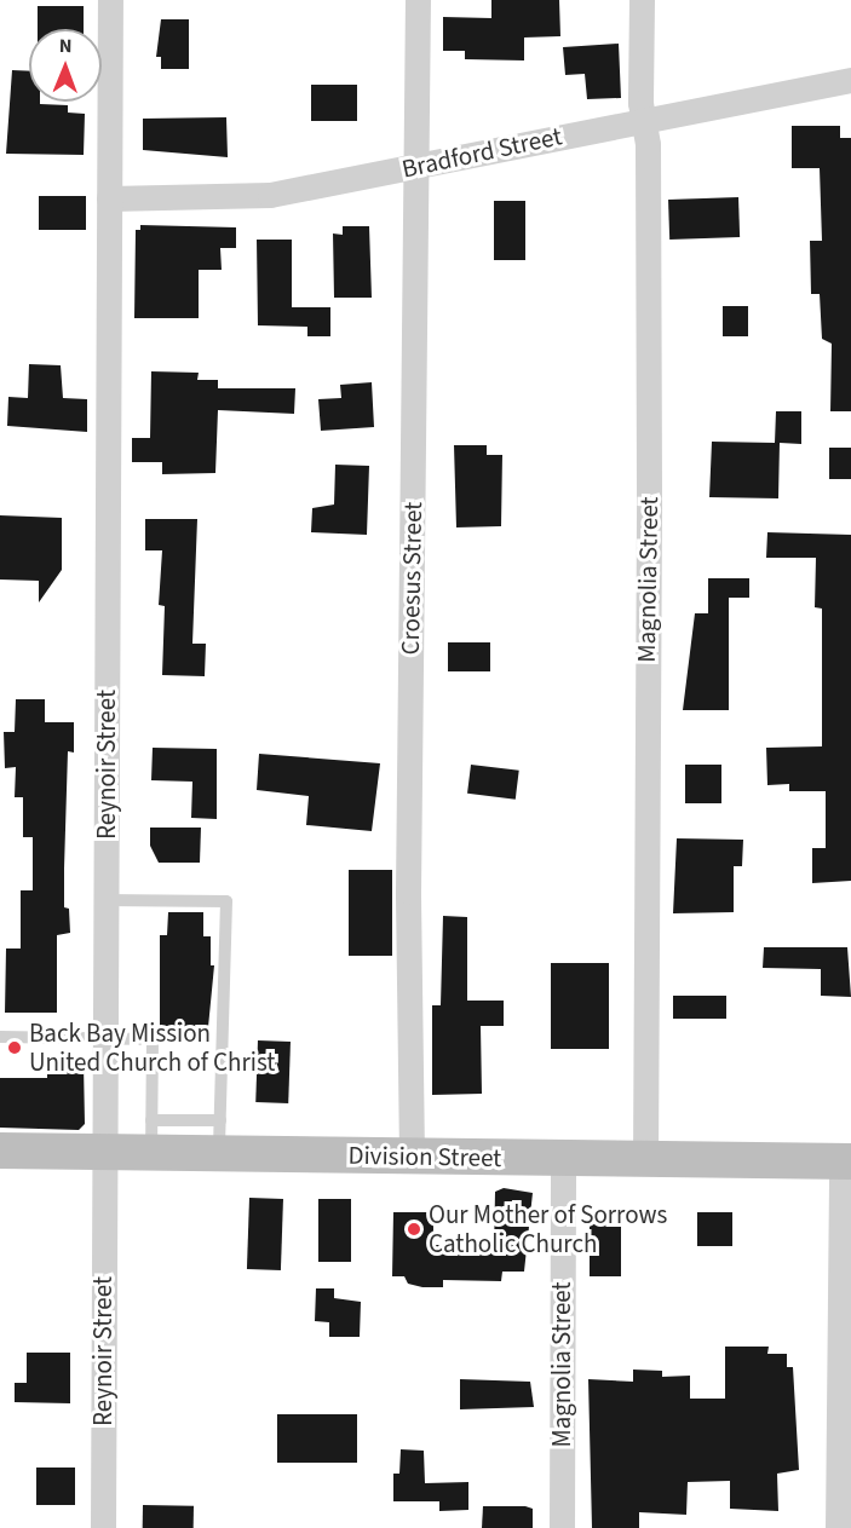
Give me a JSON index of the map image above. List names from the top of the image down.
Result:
{
  "streets": {
    "main road": ["Division Street"],
    "street": [
      "Bradford Street",
      "Croesus Street",
      "Magnolia Street",
      "Reynoir Street"
    ]
  },
  "crossings": [
    ["Bradford Street", "Croesus Street"],
    ["Bradford Street", "Magnolia Street"],
    ["Bradford Street", "Reynoir Street"],
    ["Croesus Street", "Division Street"],
    ["Magnolia Street", "Division Street"],
    ["Reynoir Street", "Division Street"]
  ],
  "places": ["Back Bay Mission United Church of Christ", "Our Mother of Sorrows Catholic Church"],
  "north": "top"
}
